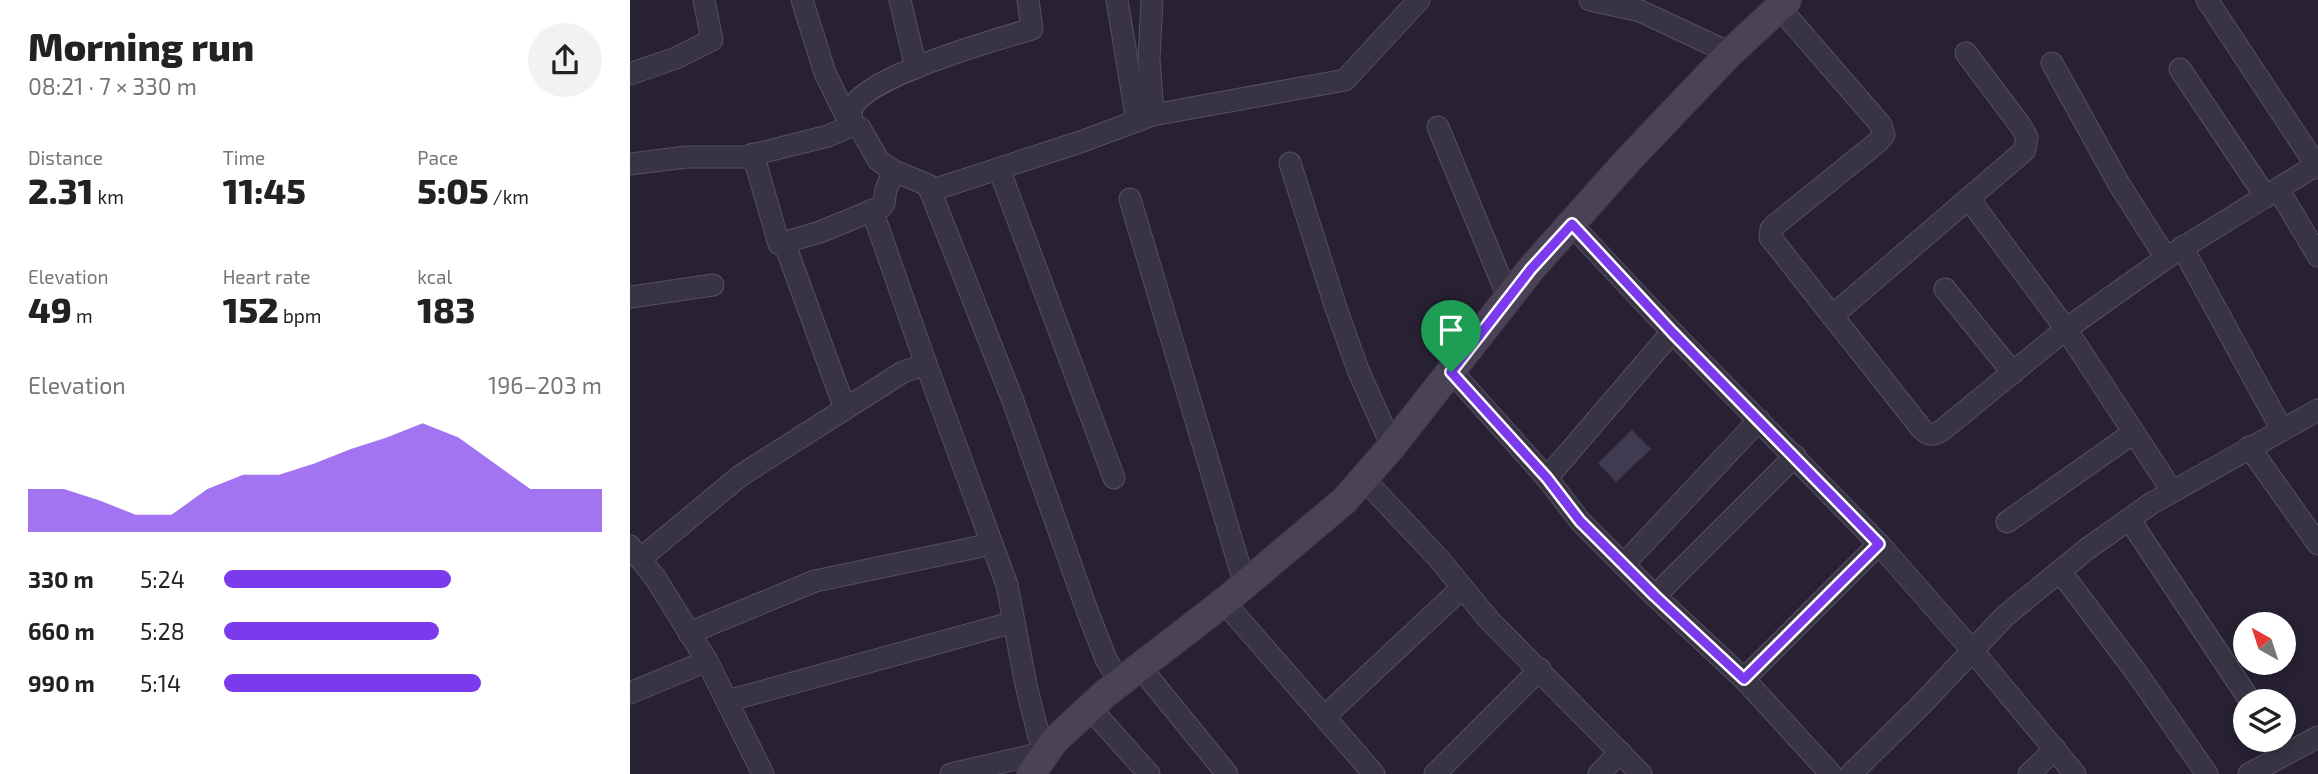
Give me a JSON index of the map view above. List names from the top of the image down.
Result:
{
  "north": "top left",
  "page": {
    "heading": ["Morning run", "08:21 · 7 × 330 m"],
    "stats": [
      ["Distance", "2.31 km"],
      ["Time", "11:45"],
      ["Pace", "5:05 /km"],
      ["Elevation", "49 m"],
      ["Heart rate", "152 bpm"],
      ["kcal", "183"]
    ],
    "chart": ["Elevation", "196–203 m"],
    "list": [
      {
        "name": "330 m",
        "note": "5:24"
      },
      {
        "name": "660 m",
        "note": "5:28"
      },
      {
        "name": "990 m",
        "note": "5:14"
      }
    ]
  }
}
